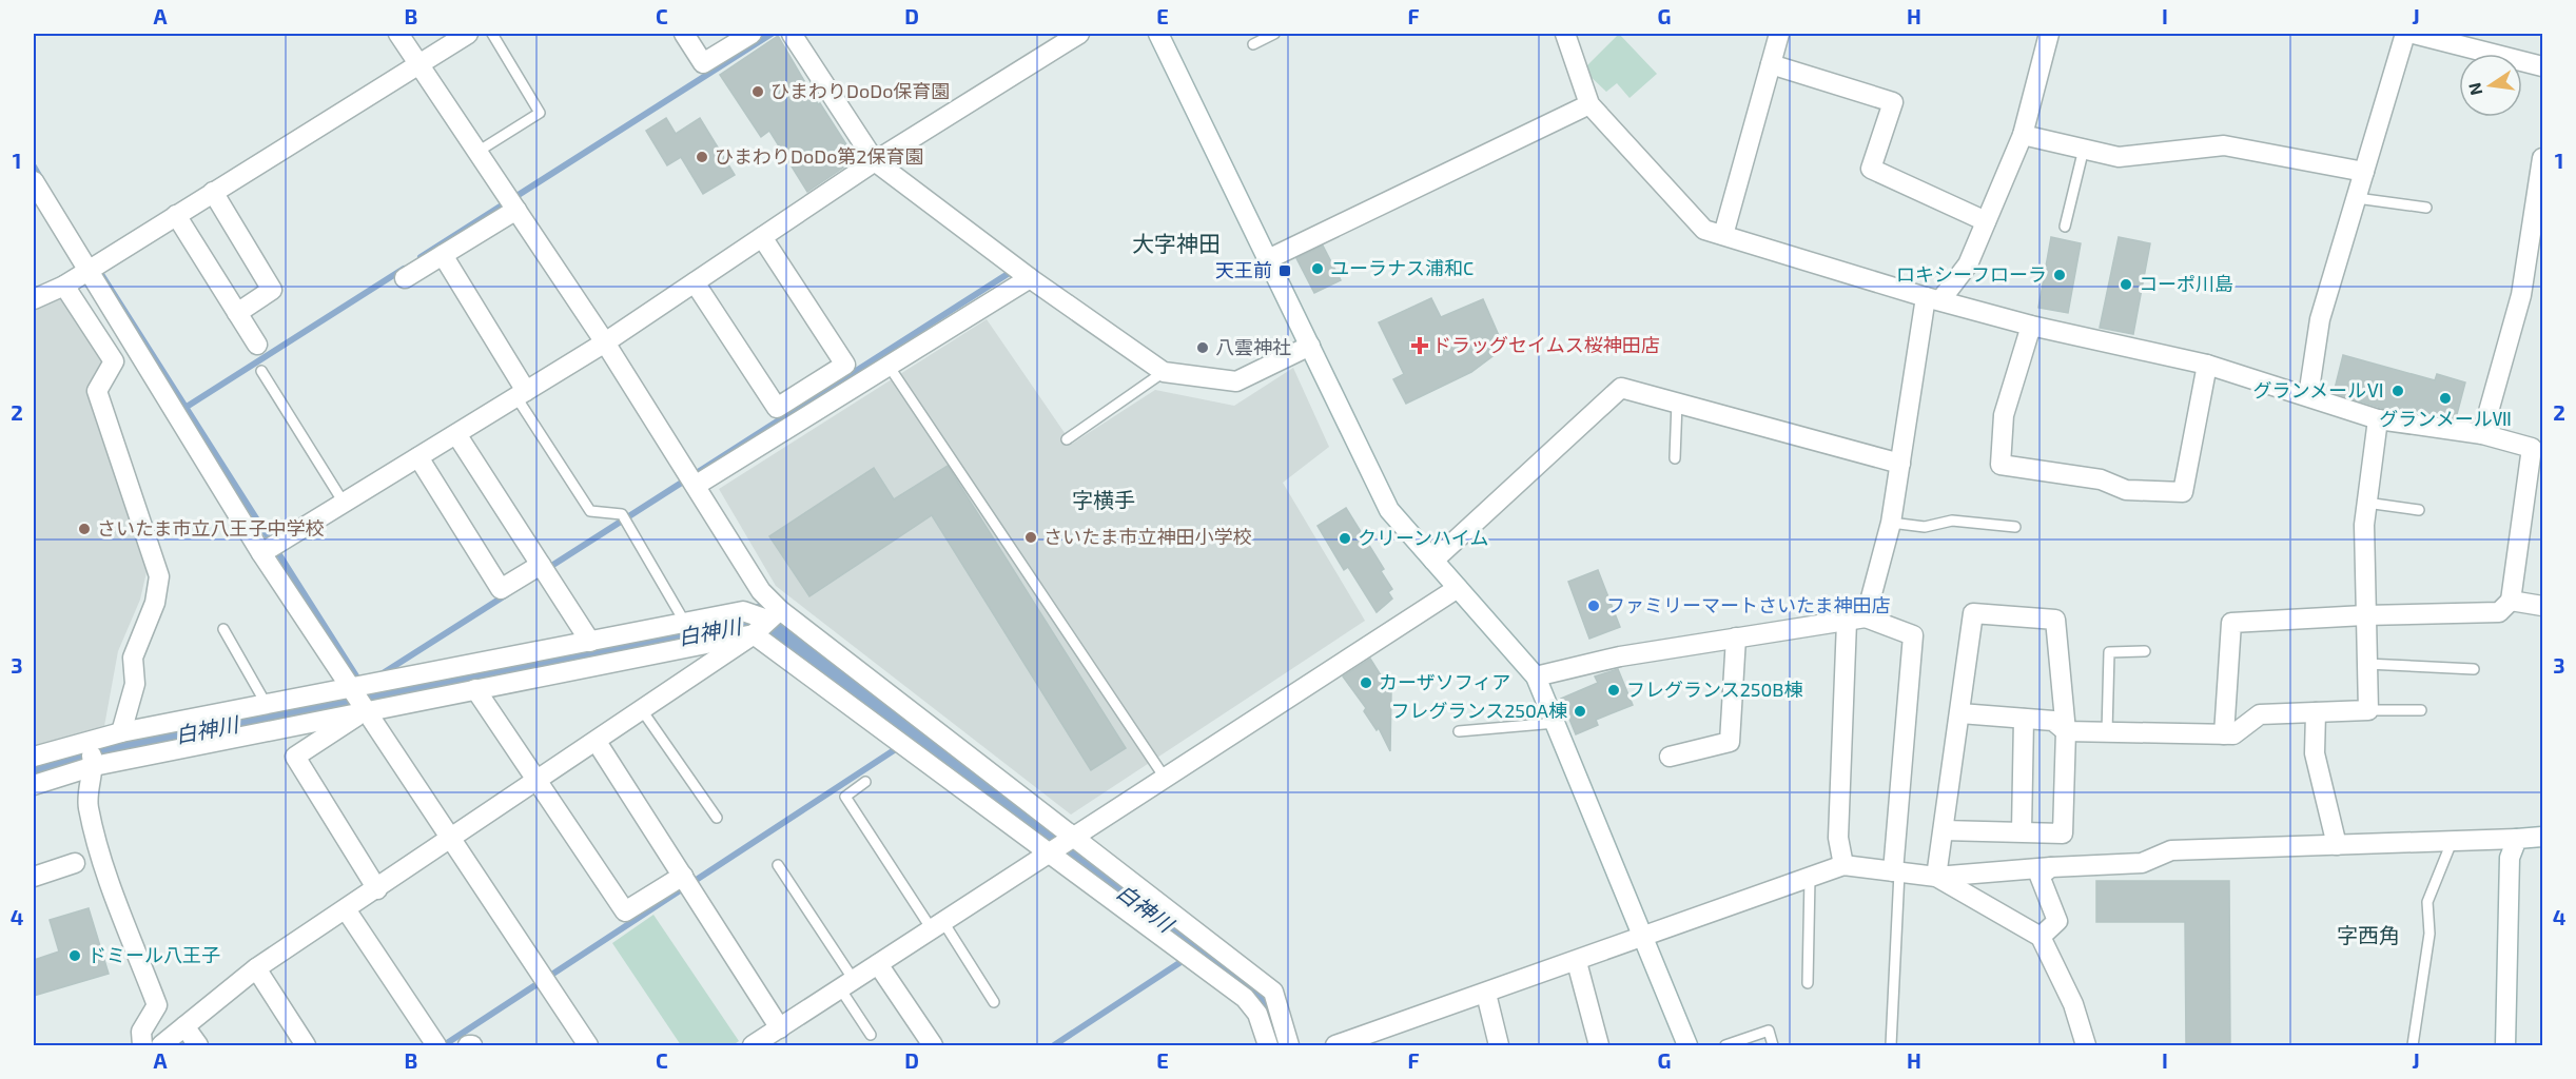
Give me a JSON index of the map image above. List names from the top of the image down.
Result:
{
  "districts": ["大字神田", "字横手", "字西角"],
  "water": ["白神川"],
  "places": {
    "other": [
      "ひまわりDoDo保育園",
      "ひまわりDoDo第2保育園",
      "ユーラナス浦和C",
      "ロキシーフローラ",
      "コーポ川島",
      "八雲神社",
      "グランメールⅥ",
      "グランメールⅦ",
      "さいたま市立八王子中学校",
      "さいたま市立神田小学校",
      "クリーンハイム",
      "ファミリーマートさいたま神田店",
      "カーザソフィア",
      "フレグランス250B棟",
      "フレグランス250A棟",
      "ドミール八王子"
    ],
    "transit": ["天王前"],
    "health": ["ドラッグセイムス桜神田店"]
  },
  "north": "left",
  "grid": {
    "columns": [
      "A",
      "B",
      "C",
      "D",
      "E",
      "F",
      "G",
      "H",
      "I",
      "J"
    ],
    "rows": [
      "1",
      "2",
      "3",
      "4"
    ]
  }
}
